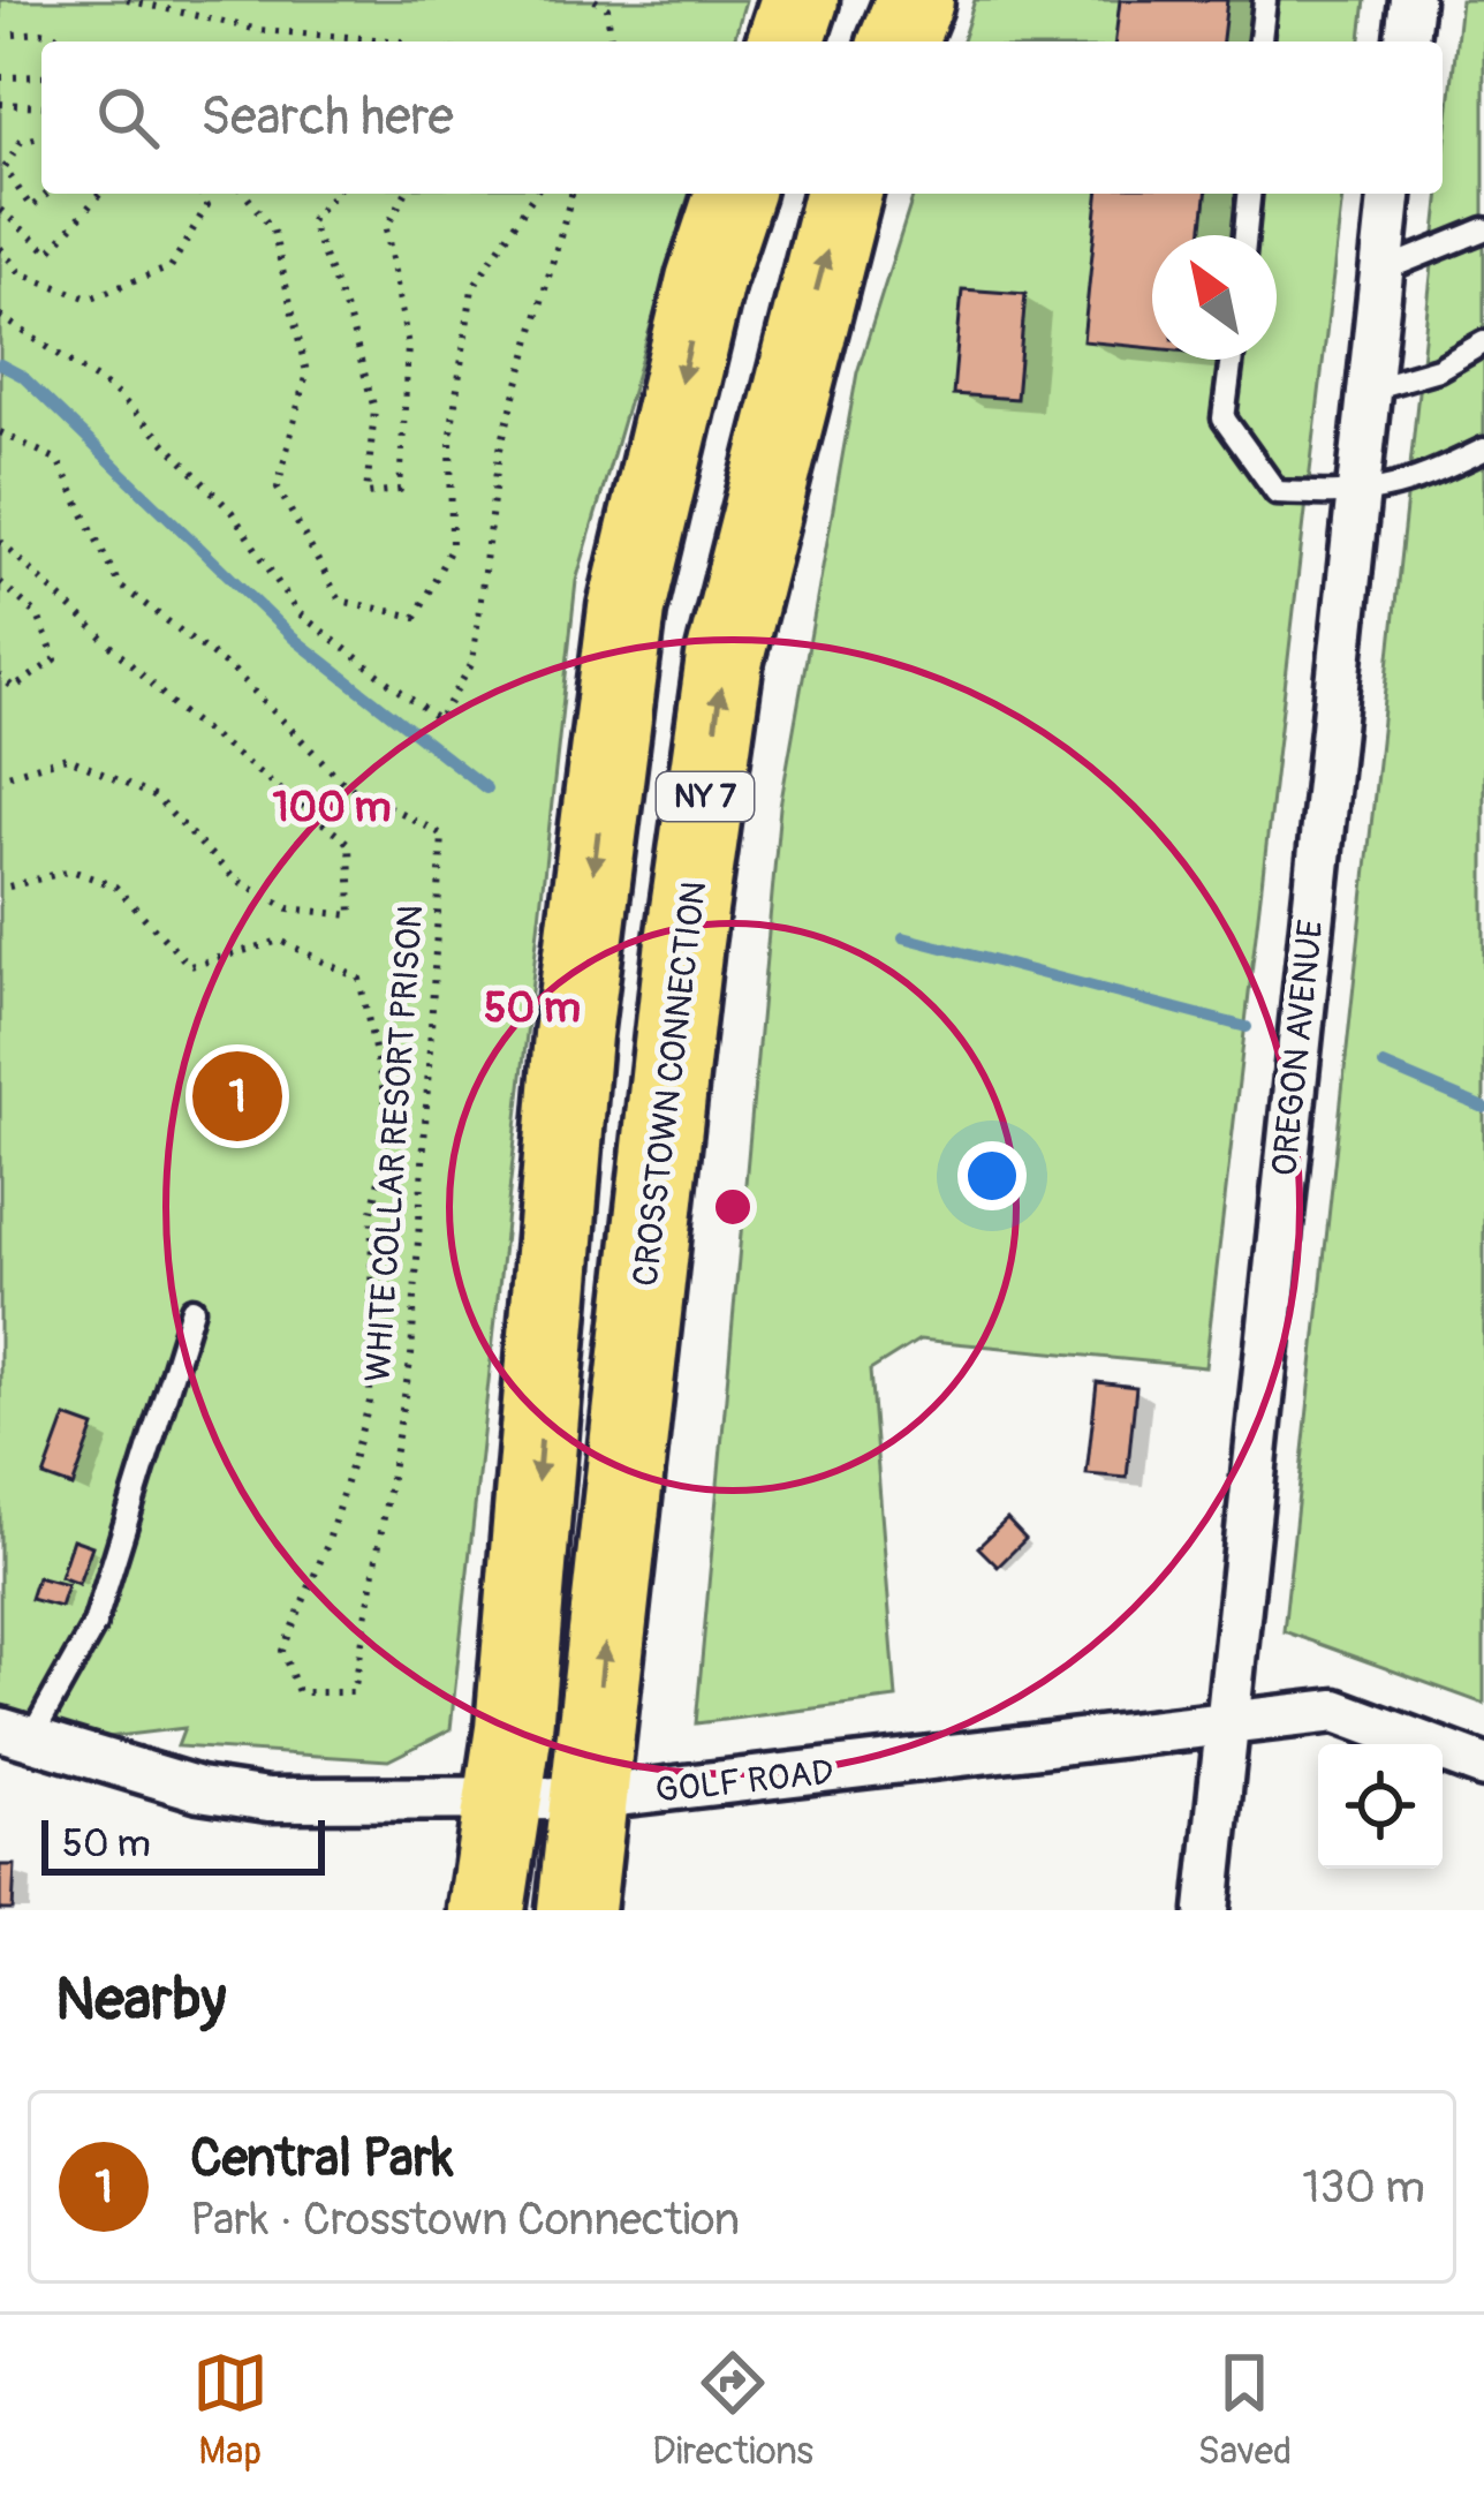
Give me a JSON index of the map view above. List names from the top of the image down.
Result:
{
  "streets": {
    "highway": ["NY 7", "CROSSTOWN CONNECTION"],
    "street": ["OREGON AVENUE", "GOLF ROAD"],
    "path": ["WHITE COLLAR RESORT PRISON"]
  },
  "crossings": [
    ["NY 7", "GOLF ROAD"],
    ["OREGON AVENUE", "GOLF ROAD"],
    ["CROSSTOWN CONNECTION", "GOLF ROAD"]
  ],
  "scale_bar": "50 m",
  "north": "top left",
  "page": {
    "search": "Search here",
    "pins": "1",
    "scale": "50 m",
    "heading": "Nearby",
    "list": [
      {
        "mark": "1",
        "name": "Central Park",
        "note": "Park · Crosstown Connection",
        "value": "130 m"
      }
    ],
    "nav": ["Map", "Directions", "Saved"]
  },
  "rings": ["100 m", "50 m"]
}
